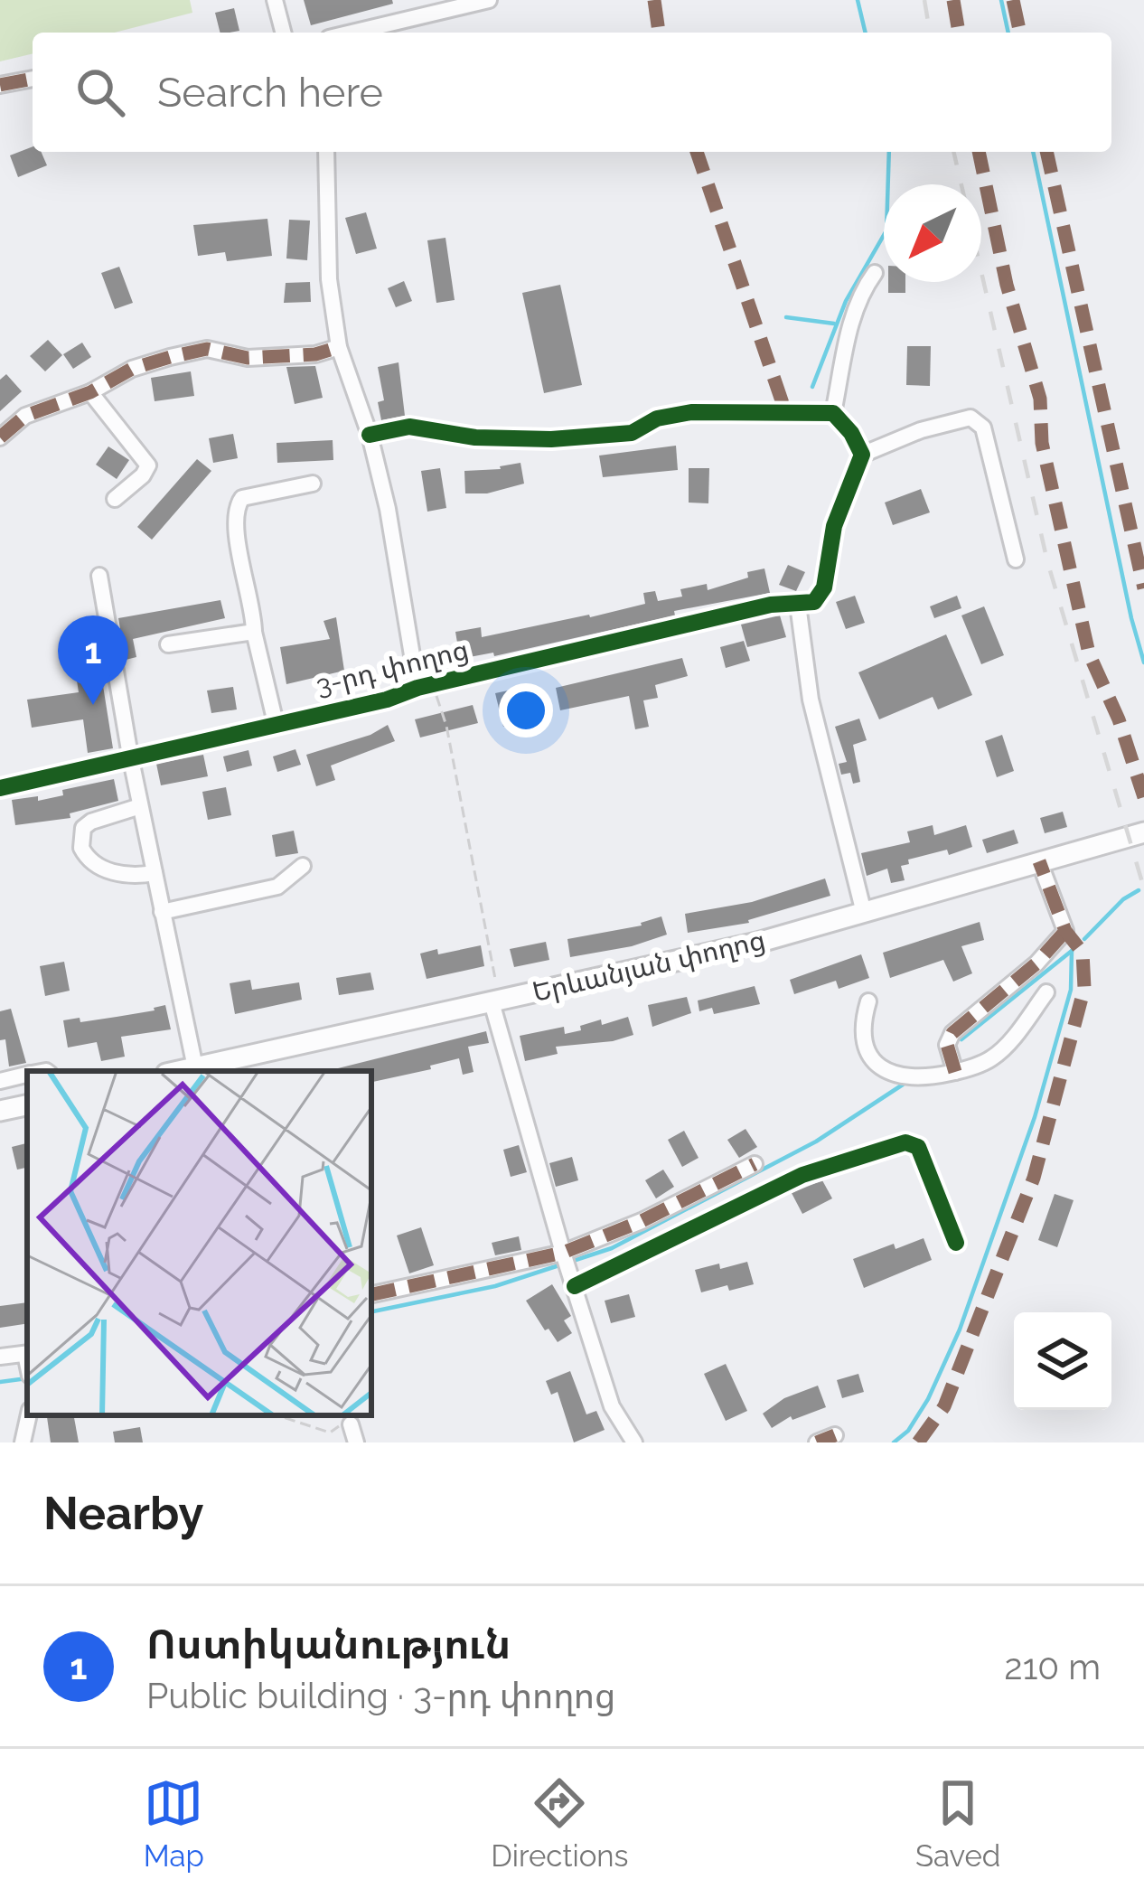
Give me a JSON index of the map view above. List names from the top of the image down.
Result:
{
  "streets": {
    "main road": ["Երևանյան փողոց"],
    "street": ["3-րդ փողոց"]
  },
  "north": "bottom left",
  "page": {
    "search": "Search here",
    "pins": "1",
    "heading": "Nearby",
    "list": [
      {
        "mark": "1",
        "name": "Ոստիկանություն",
        "note": "Public building · 3-րդ փողոց",
        "value": "210 m"
      }
    ],
    "nav": ["Map", "Directions", "Saved"]
  }
}
